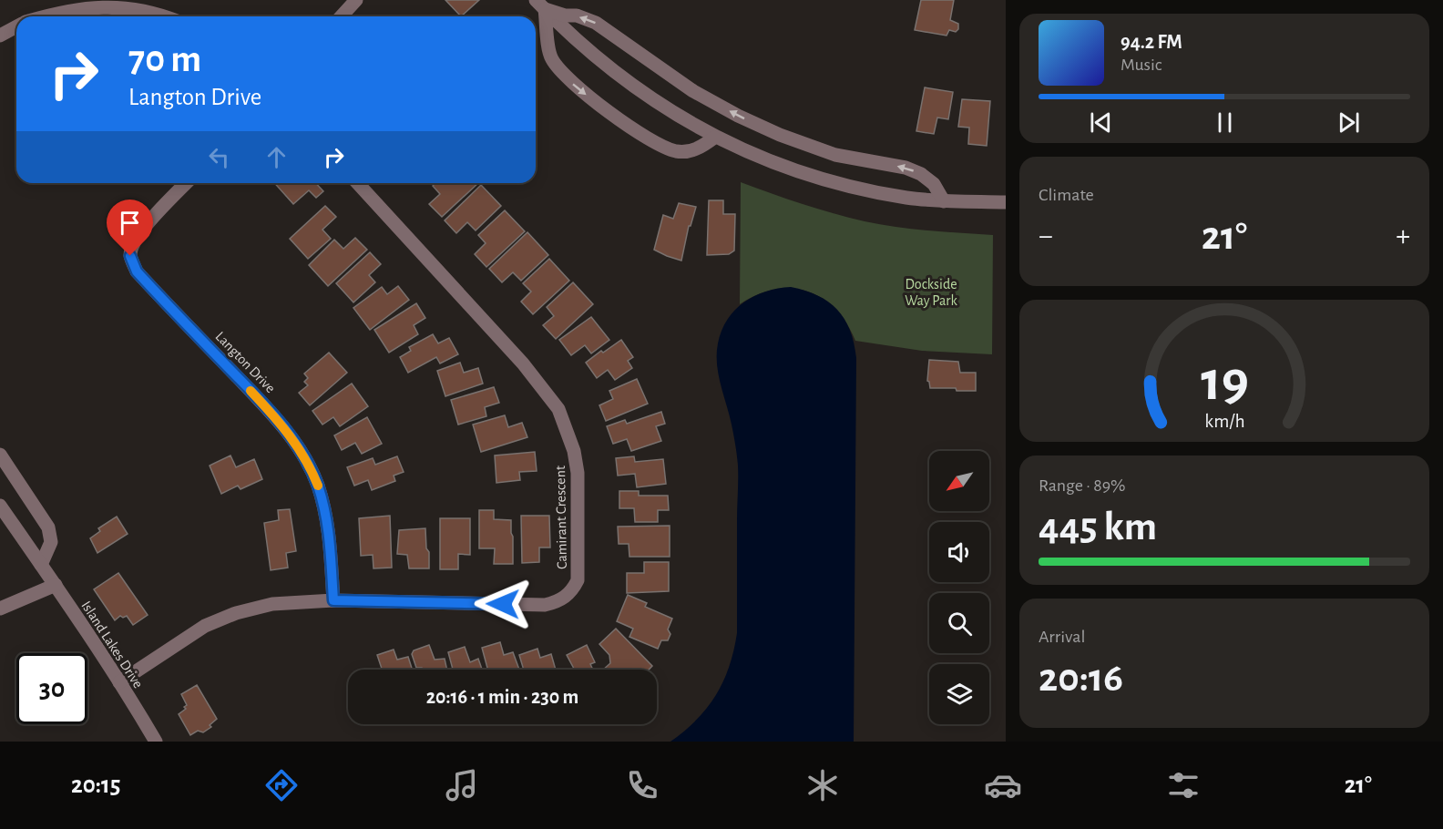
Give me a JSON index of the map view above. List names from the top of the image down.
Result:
{
  "streets": {
    "street": ["Langton Drive", "Camirant Crescent", "Island Lakes Drive"]
  },
  "crossings": [
    ["Langton Drive", "Camirant Crescent"],
    ["Camirant Crescent", "Island Lakes Drive"]
  ],
  "parks": ["Dockside Way Park"],
  "north": "bottom left",
  "page": {
    "turn": ["70 m", "Langton Drive"],
    "song": ["94.2 FM", "Music"],
    "tile": [
      "Climate",
      ["Range · 89%", "445 km"],
      ["Arrival", "20:16"]
    ],
    "heat": ["−", "21°", "+"],
    "limit": "30",
    "trip": "20:16 · 1 min · 230 m",
    "tabs": ["20:15", "21°"],
    "gauge": ["19", "km/h"]
  }
}
